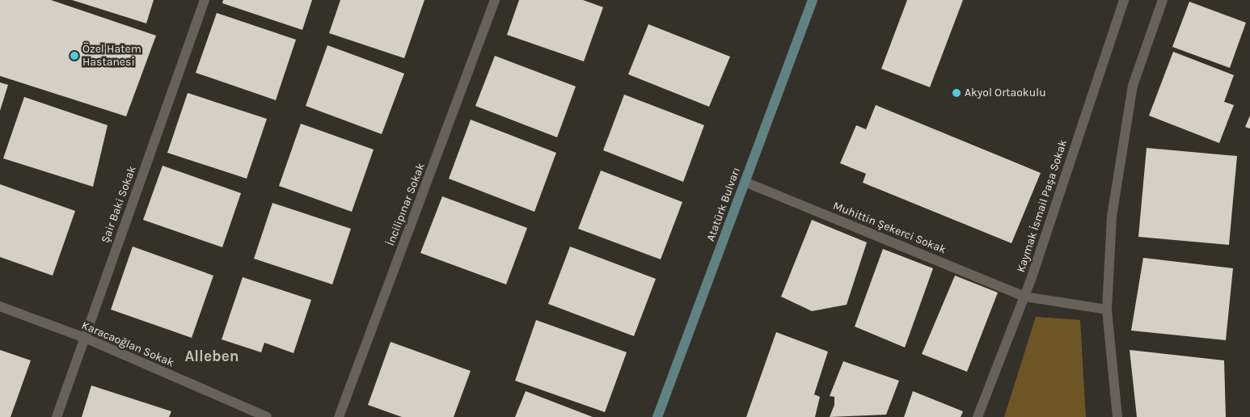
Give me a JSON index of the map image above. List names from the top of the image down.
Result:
{
  "streets": {
    "main road": ["Atatürk Bulvarı"],
    "street": [
      "Şair Baki Sokak",
      "İncilipınar Sokak",
      "Kaymak İsmail Paşa Sokak",
      "Muhittin Şekerci Sokak",
      "Karacaoğlan Sokak"
    ]
  },
  "crossings": [
    ["Şair Baki Sokak", "Karacaoğlan Sokak"],
    ["Atatürk Bulvarı", "Muhittin Şekerci Sokak"],
    ["Kaymak İsmail Paşa Sokak", "Muhittin Şekerci Sokak"]
  ],
  "districts": ["Alleben"],
  "places": ["Özel Hatem Hastanesi", "Akyol Ortaokulu"]
}
